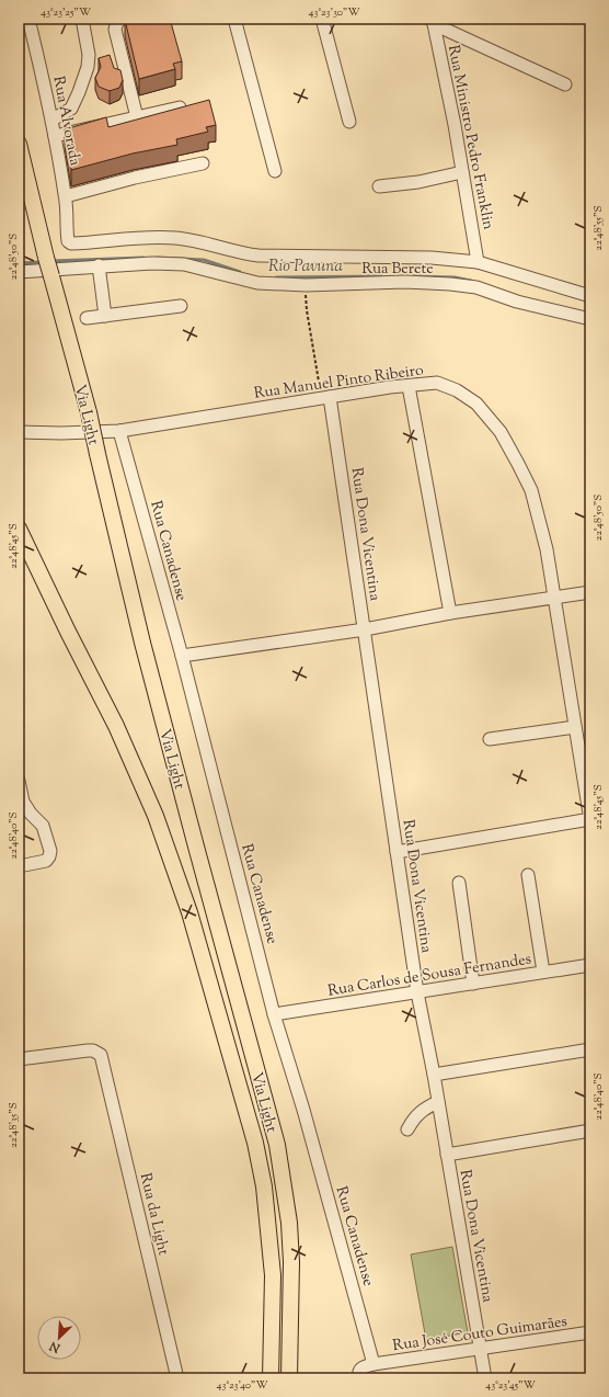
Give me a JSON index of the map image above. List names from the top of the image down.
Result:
{
  "streets": {
    "main road": ["Via Light"],
    "street": [
      "Rua Alvorada",
      "Rua Ministro Pedro Franklin",
      "Rua Berete",
      "Rua Manuel Pinto Ribeiro",
      "Rua Dona Vicentina",
      "Rua Canadense",
      "Rua Carlos de Sousa Fernandes",
      "Rua da Light",
      "Rua José Couto Guimarães"
    ]
  },
  "crossings": [
    ["Rua Alvorada", "Rua Berete"],
    ["Rua Ministro Pedro Franklin", "Rua Berete"],
    ["Rua Manuel Pinto Ribeiro", "Rua Dona Vicentina"],
    ["Rua Manuel Pinto Ribeiro", "Rua Canadense"],
    ["Rua Dona Vicentina", "Rua Carlos de Sousa Fernandes"],
    ["Rua Dona Vicentina", "Rua José Couto Guimarães"],
    ["Rua Canadense", "Rua Carlos de Sousa Fernandes"],
    ["Rua Canadense", "Rua José Couto Guimarães"]
  ],
  "water": ["Rio Pavuna"],
  "north": "bottom left",
  "coordinates": [
    "43°23'25\"W",
    "43°23'30\"W",
    "22°48'55\"S",
    "22°48'50\"S",
    "22°48'45\"S",
    "22°48'40\"S",
    "22°48'35\"S",
    "43°23'40\"W",
    "43°23'45\"W"
  ]
}
